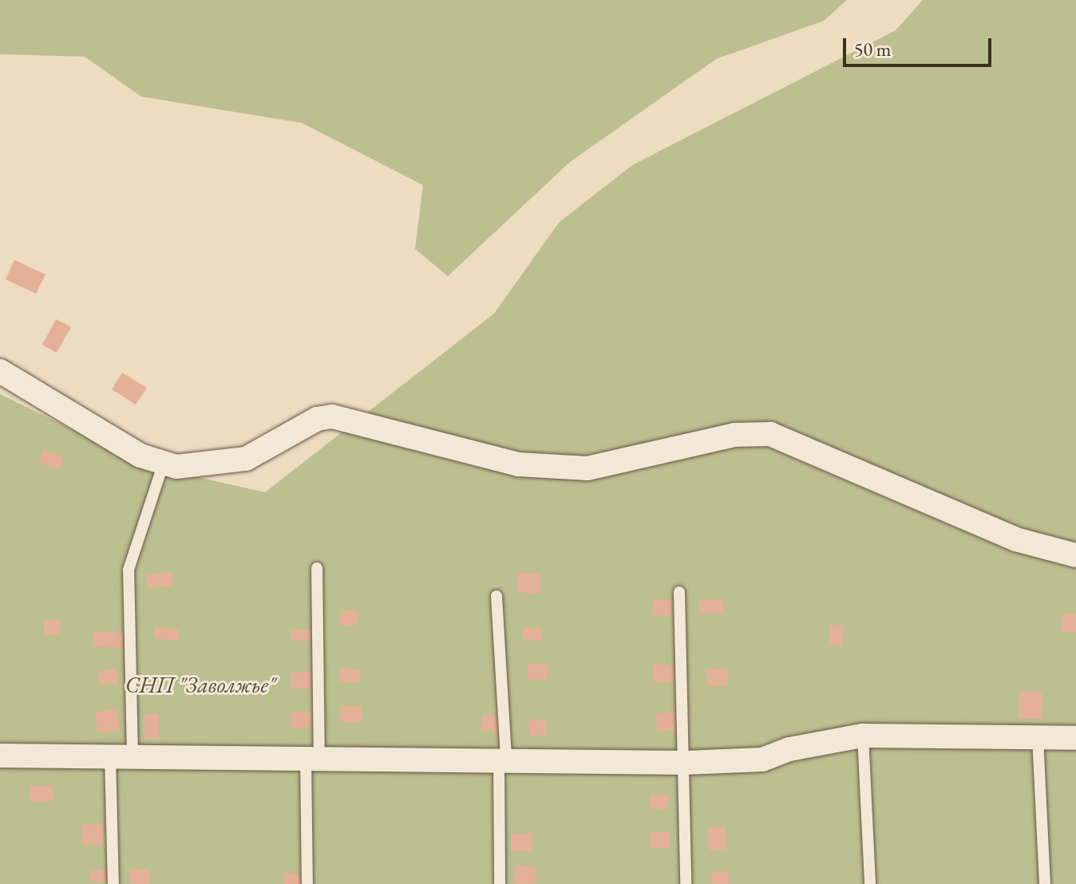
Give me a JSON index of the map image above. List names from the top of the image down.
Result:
{
  "parks": ["СНП \"Заволжье\""],
  "scale_bar": "50 m"
}
